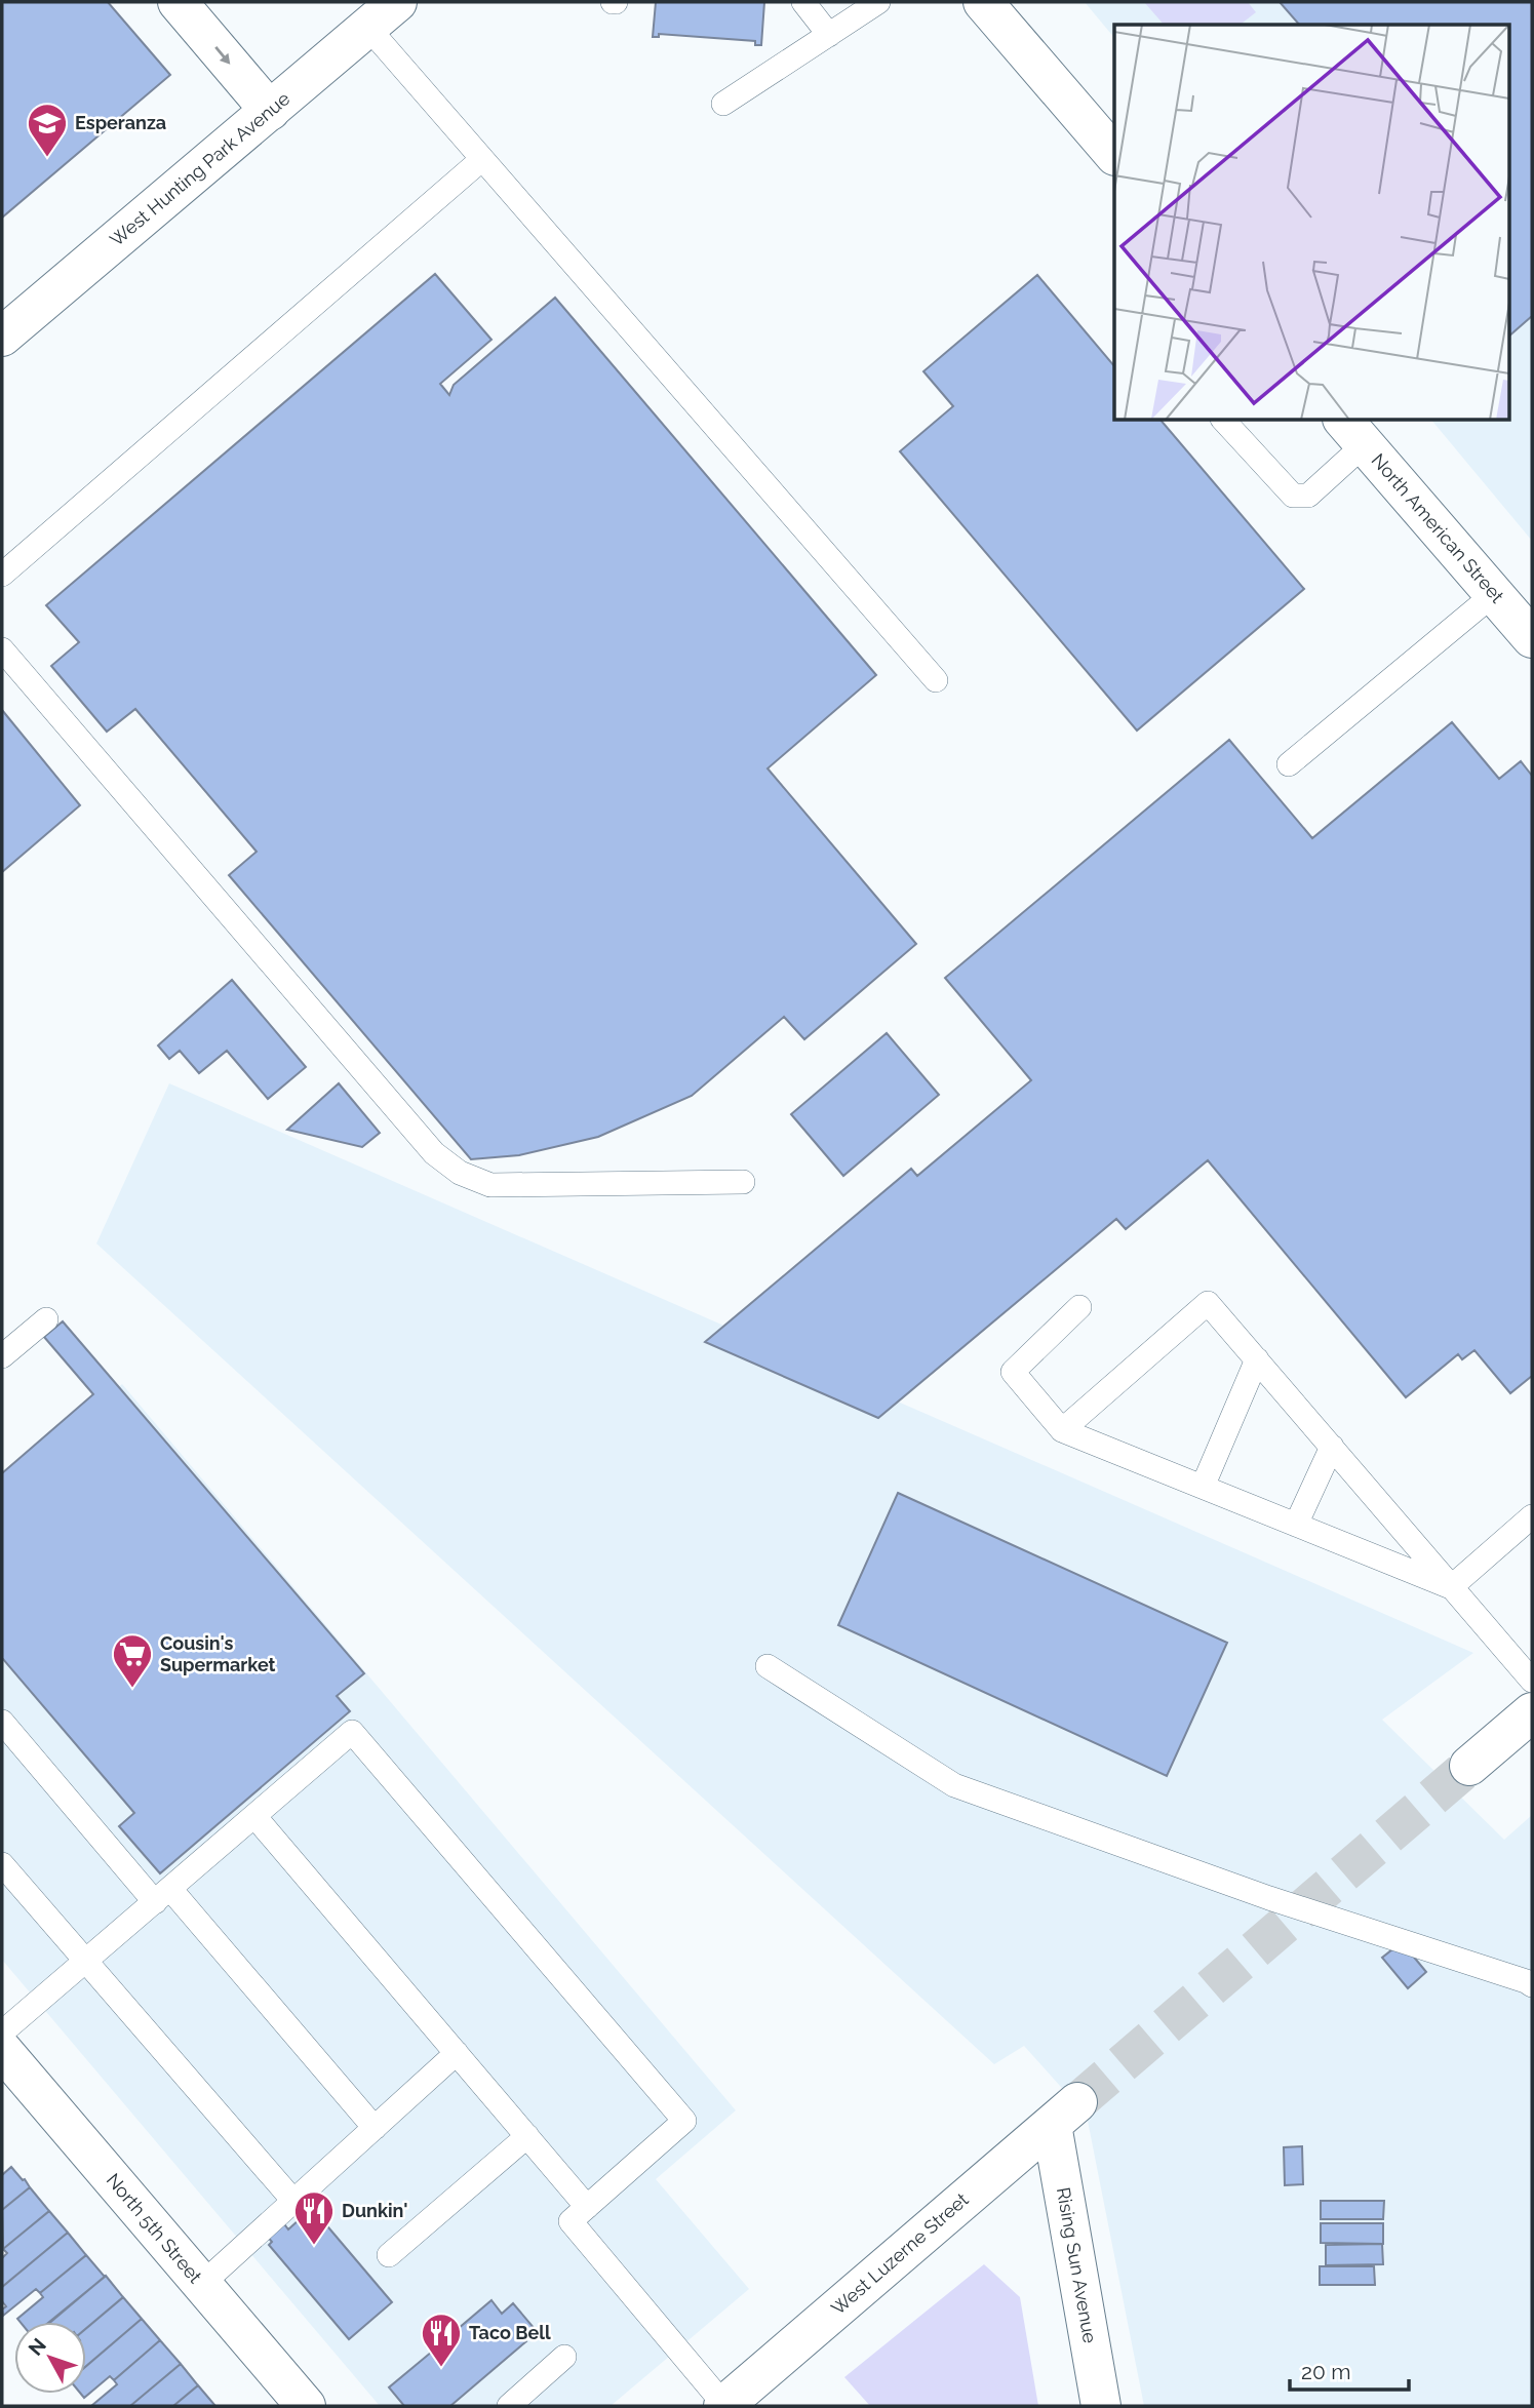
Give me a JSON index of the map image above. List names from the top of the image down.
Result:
{
  "streets": {
    "street": [
      "West Hunting Park Avenue",
      "North American Street",
      "North 5th Street",
      "West Luzerne Street",
      "Rising Sun Avenue"
    ]
  },
  "crossings": [
    ["West Luzerne Street", "Rising Sun Avenue"]
  ],
  "places": {
    "school or university": ["Esperanza"],
    "supermarket": ["Cousin's Supermarket"],
    "restaurant": ["Dunkin'", "Taco Bell"]
  },
  "scale_bar": "20 m",
  "north": "top left"
}
